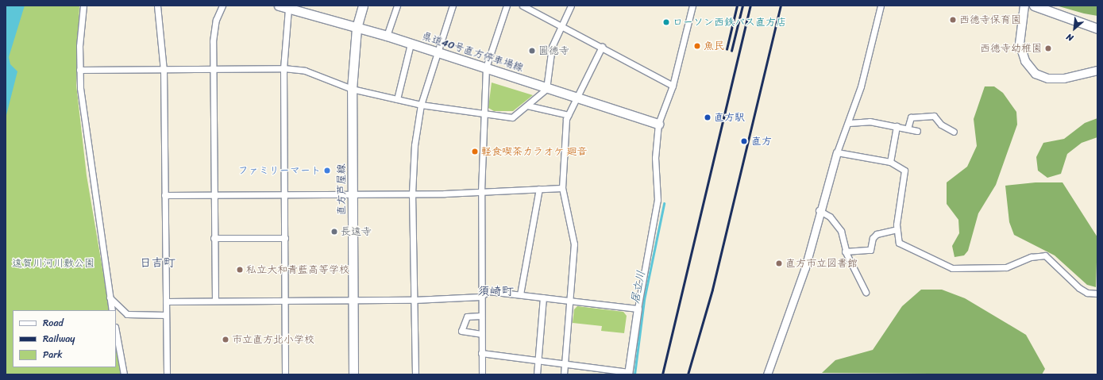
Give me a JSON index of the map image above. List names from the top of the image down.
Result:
{
  "streets": {
    "main road": ["県道40号直方停車場線", "直方芦屋線"]
  },
  "crossings": [
    ["県道40号直方停車場線", "直方芦屋線"]
  ],
  "districts": ["日吉町", "須崎町"],
  "water": ["居立川"],
  "parks": ["遠賀川河川敷公園"],
  "places": [
    "西徳寺保育園",
    "ローソン西鉄バス直方店",
    "魚民",
    "西徳寺幼稚園",
    "圓徳寺",
    "直方駅",
    "直方",
    "軽食喫茶カラオケ 廻音",
    "ファミリーマート",
    "長遠寺",
    "直方市立図書館",
    "私立大和青藍高等学校",
    "市立直方北小学校"
  ],
  "legend": ["Road", "Railway", "Park"],
  "north": "bottom left"
}
